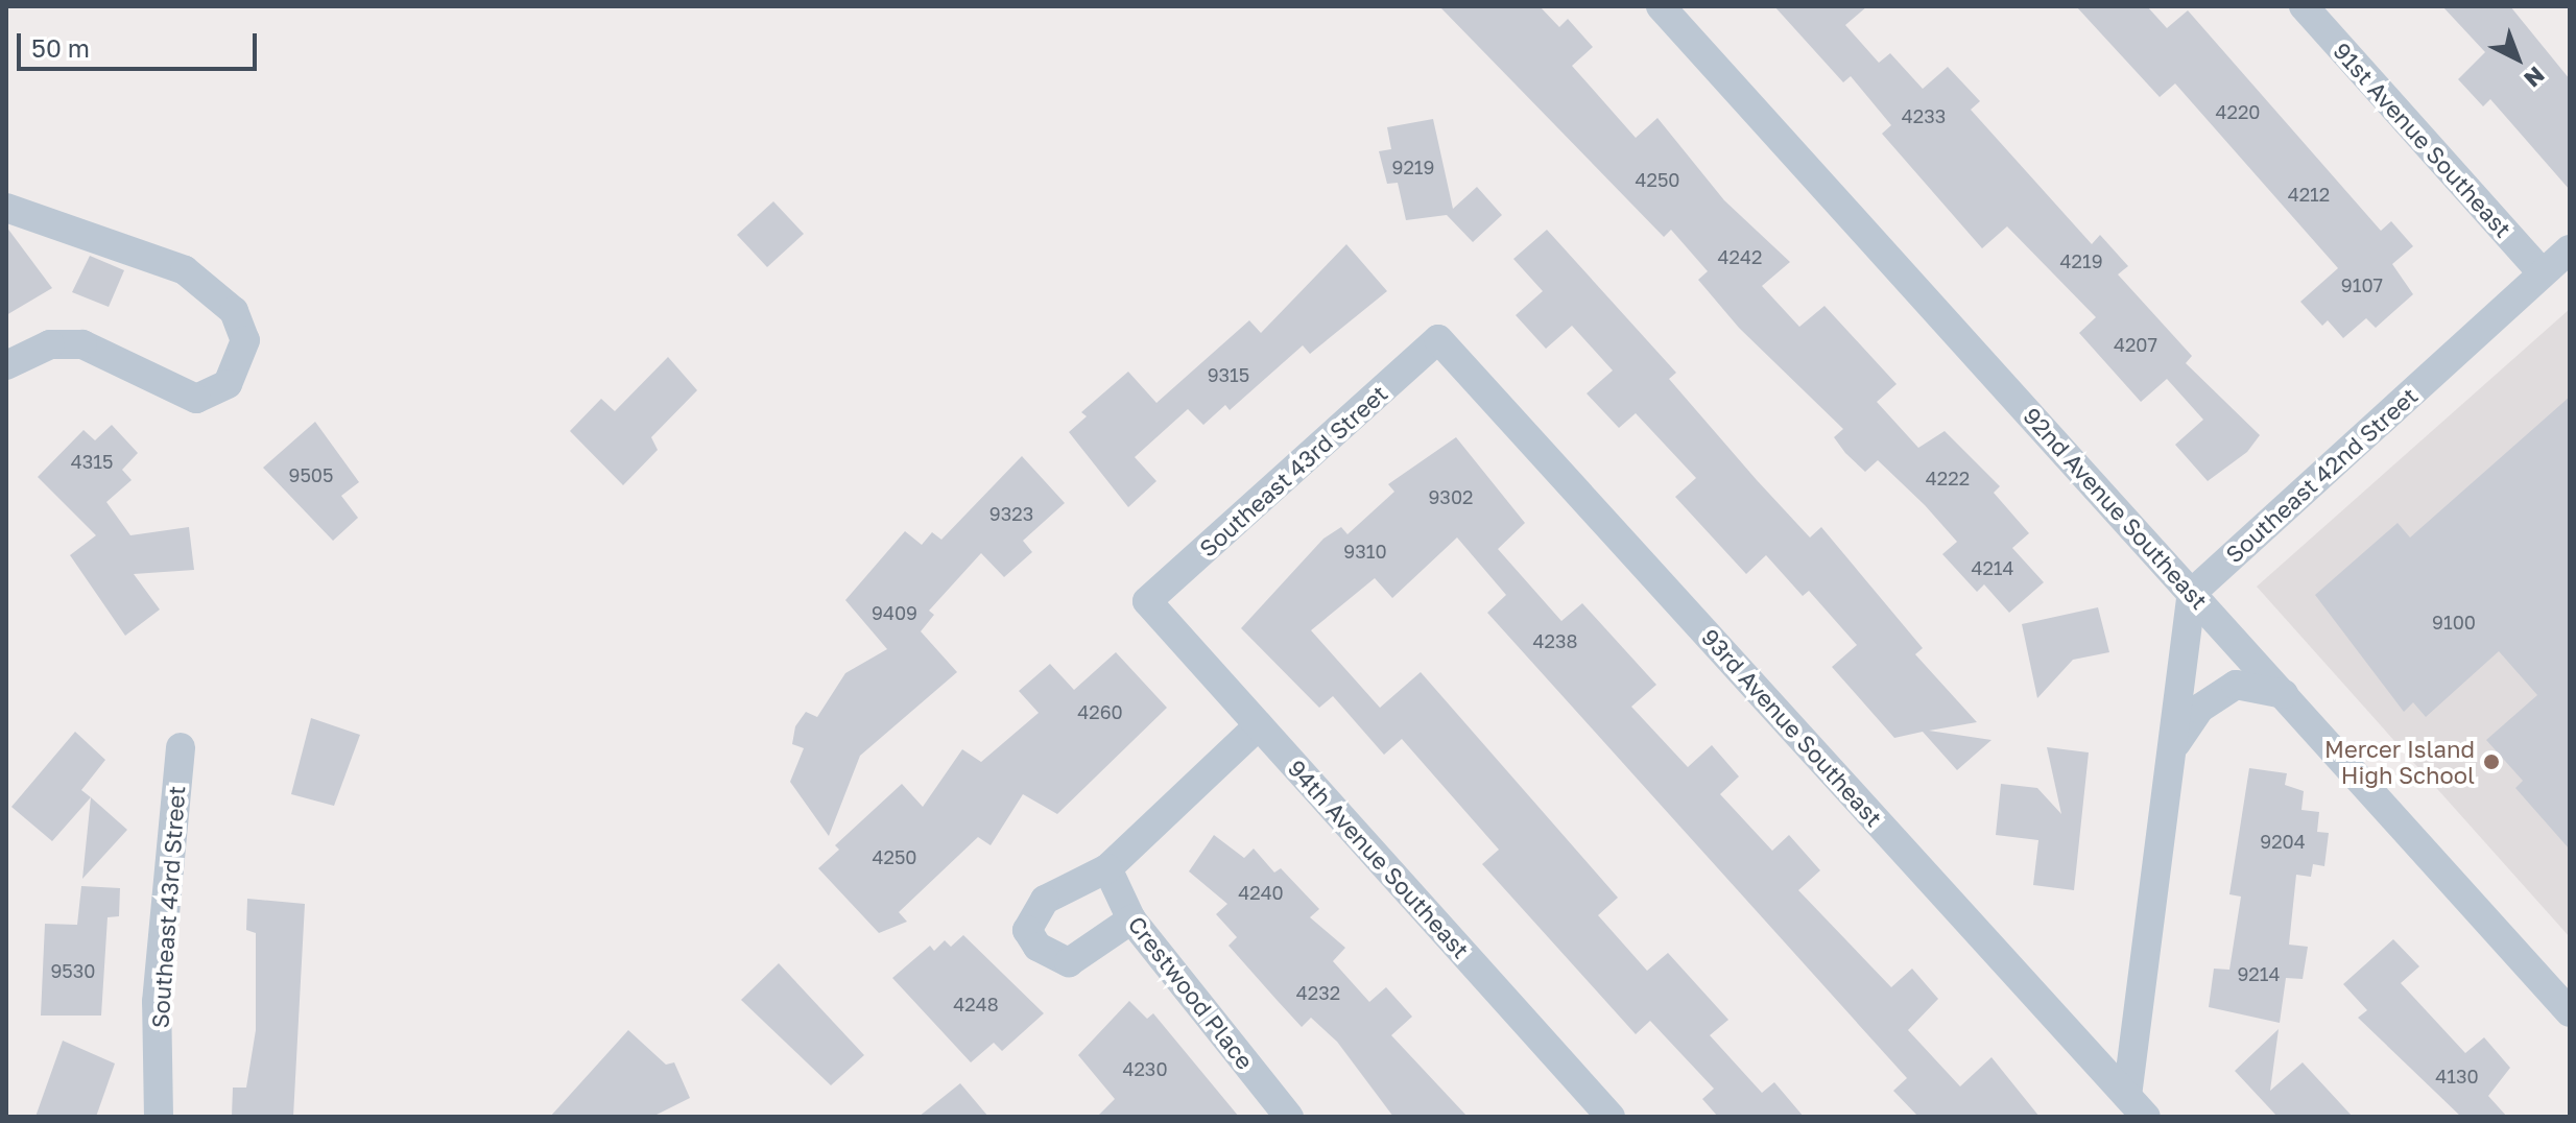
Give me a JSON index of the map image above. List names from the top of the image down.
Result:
{
  "streets": {
    "street": [
      "91st Avenue Southeast",
      "Southeast 43rd Street",
      "Southeast 42nd Street",
      "92nd Avenue Southeast",
      "93rd Avenue Southeast",
      "94th Avenue Southeast",
      "Crestwood Place"
    ]
  },
  "crossings": [
    ["91st Avenue Southeast", "Southeast 42nd Street"],
    ["Southeast 43rd Street", "93rd Avenue Southeast"],
    ["Southeast 43rd Street", "94th Avenue Southeast"],
    ["Southeast 42nd Street", "92nd Avenue Southeast"]
  ],
  "places": ["Mercer Island High School"],
  "house_numbers": [
    "4220",
    "4233",
    "9219",
    "4250",
    "4212",
    "4242",
    "4219",
    "9107",
    "4207",
    "9315",
    "4315",
    "9505",
    "4222",
    "9302",
    "9323",
    "9310",
    "4214",
    "9409",
    "9100",
    "4238",
    "4260",
    "9204",
    "4250",
    "4240",
    "9530",
    "9214",
    "4232",
    "4248",
    "4230",
    "4130"
  ],
  "scale_bar": "50 m",
  "north": "bottom right"
}
